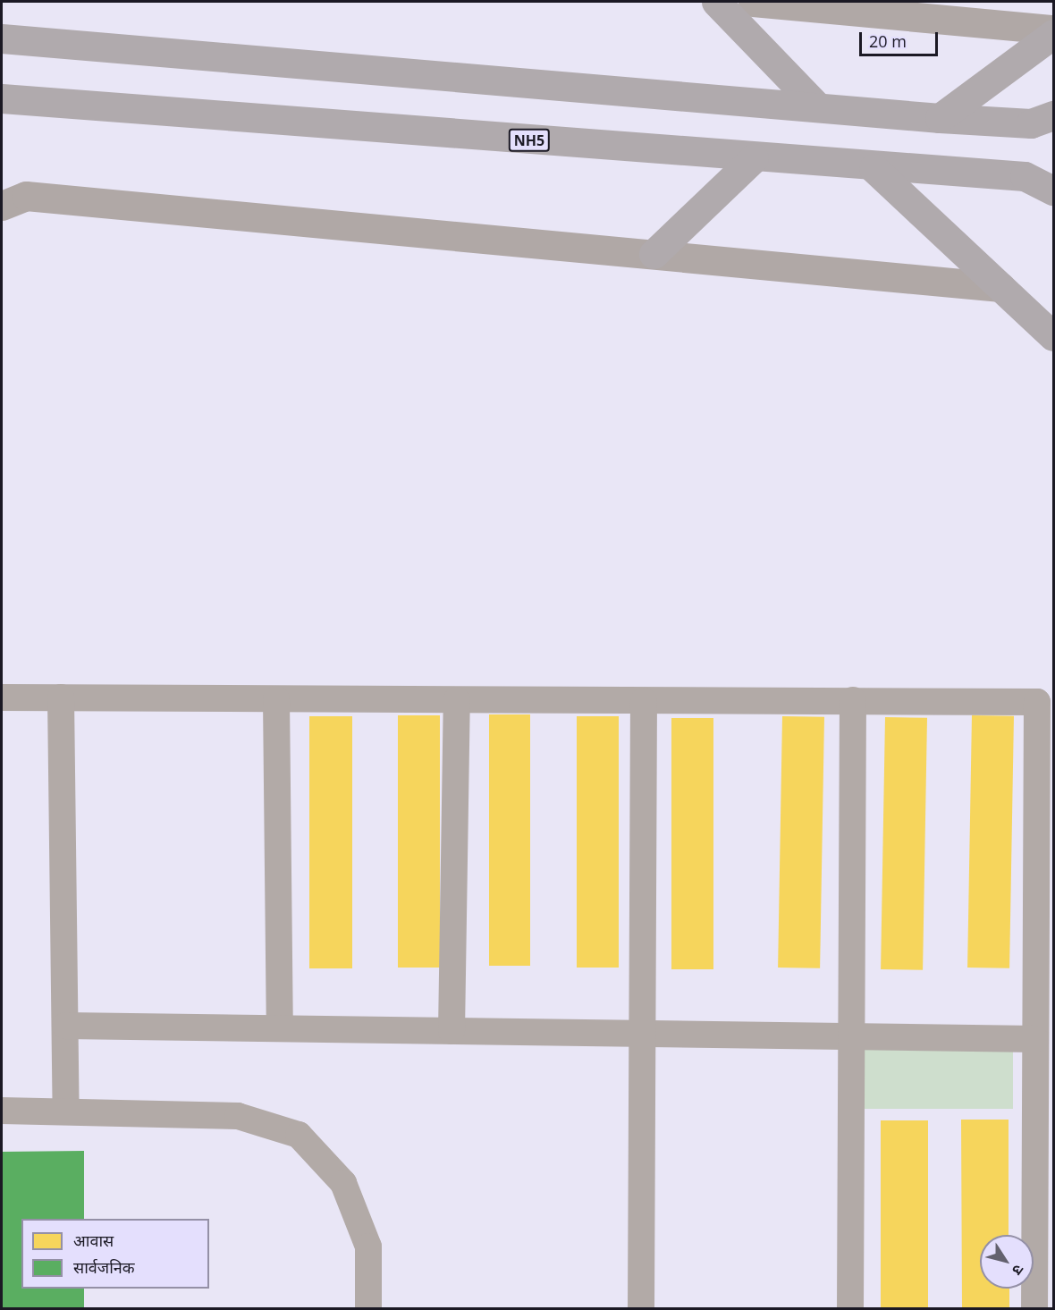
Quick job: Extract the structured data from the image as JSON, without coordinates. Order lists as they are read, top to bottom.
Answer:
{
  "streets": {
    "highway": ["NH5"]
  },
  "legend": ["आवास", "सार्वजनिक"],
  "scale_bar": "20 m",
  "north": "bottom right"
}
